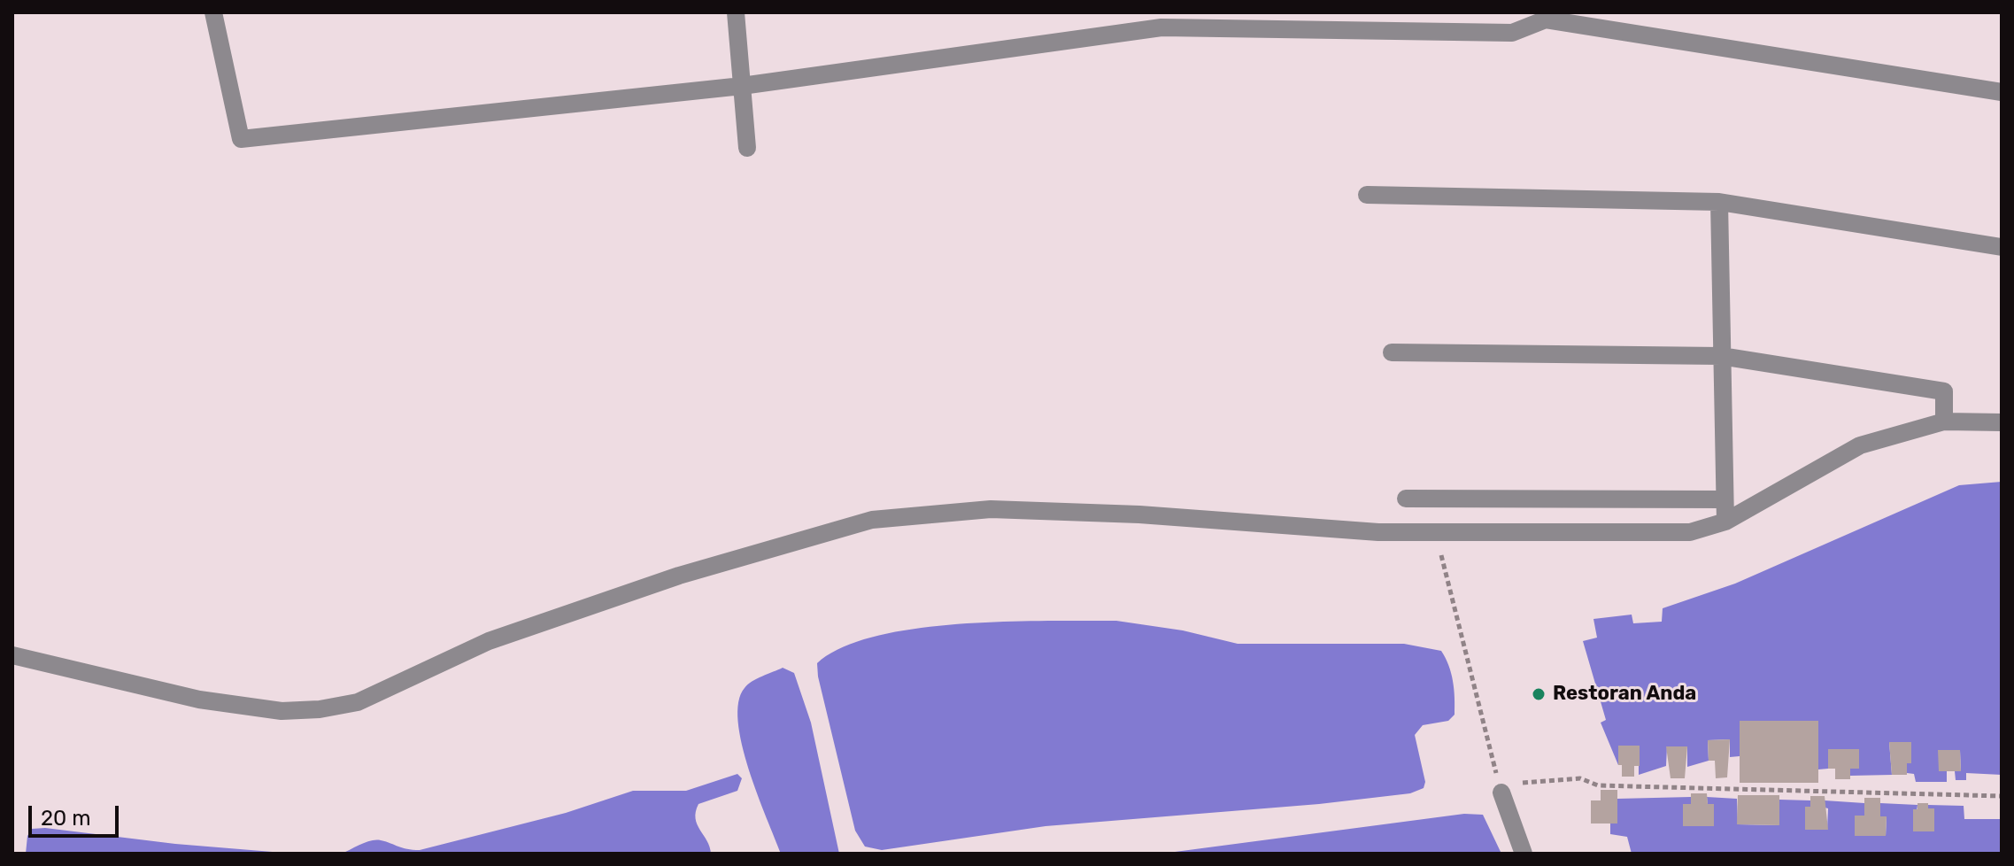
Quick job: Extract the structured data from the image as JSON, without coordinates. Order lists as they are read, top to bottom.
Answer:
{
  "places": ["Restoran Anda"],
  "scale_bar": "20 m"
}
